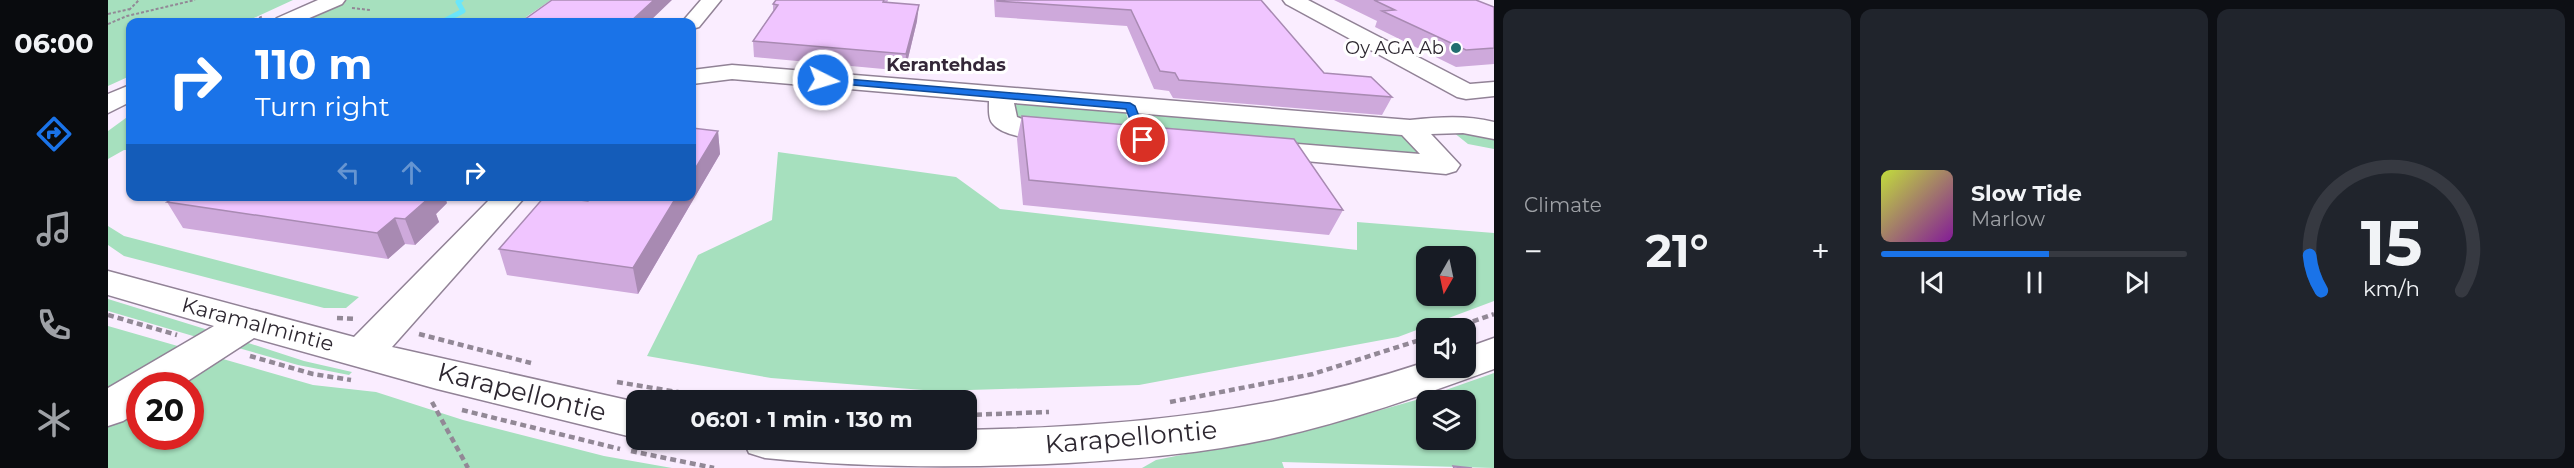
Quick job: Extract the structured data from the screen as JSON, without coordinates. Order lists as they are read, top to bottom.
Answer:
{
  "streets": {
    "street": ["Karamalmintie", "Karapellontie"]
  },
  "crossings": [
    ["Karamalmintie", "Karapellontie"]
  ],
  "districts": ["Kerantehdas"],
  "places": ["Oy AGA Ab"],
  "north": "bottom",
  "page": {
    "tabs": "06:00",
    "tile": "Climate",
    "turn": ["110 m", "Turn right"],
    "song": ["Slow Tide", "Marlow"],
    "heat": ["−", "21°", "+"],
    "limit": "20",
    "trip": "06:01 · 1 min · 130 m",
    "gauge": ["15", "km/h"]
  }
}
